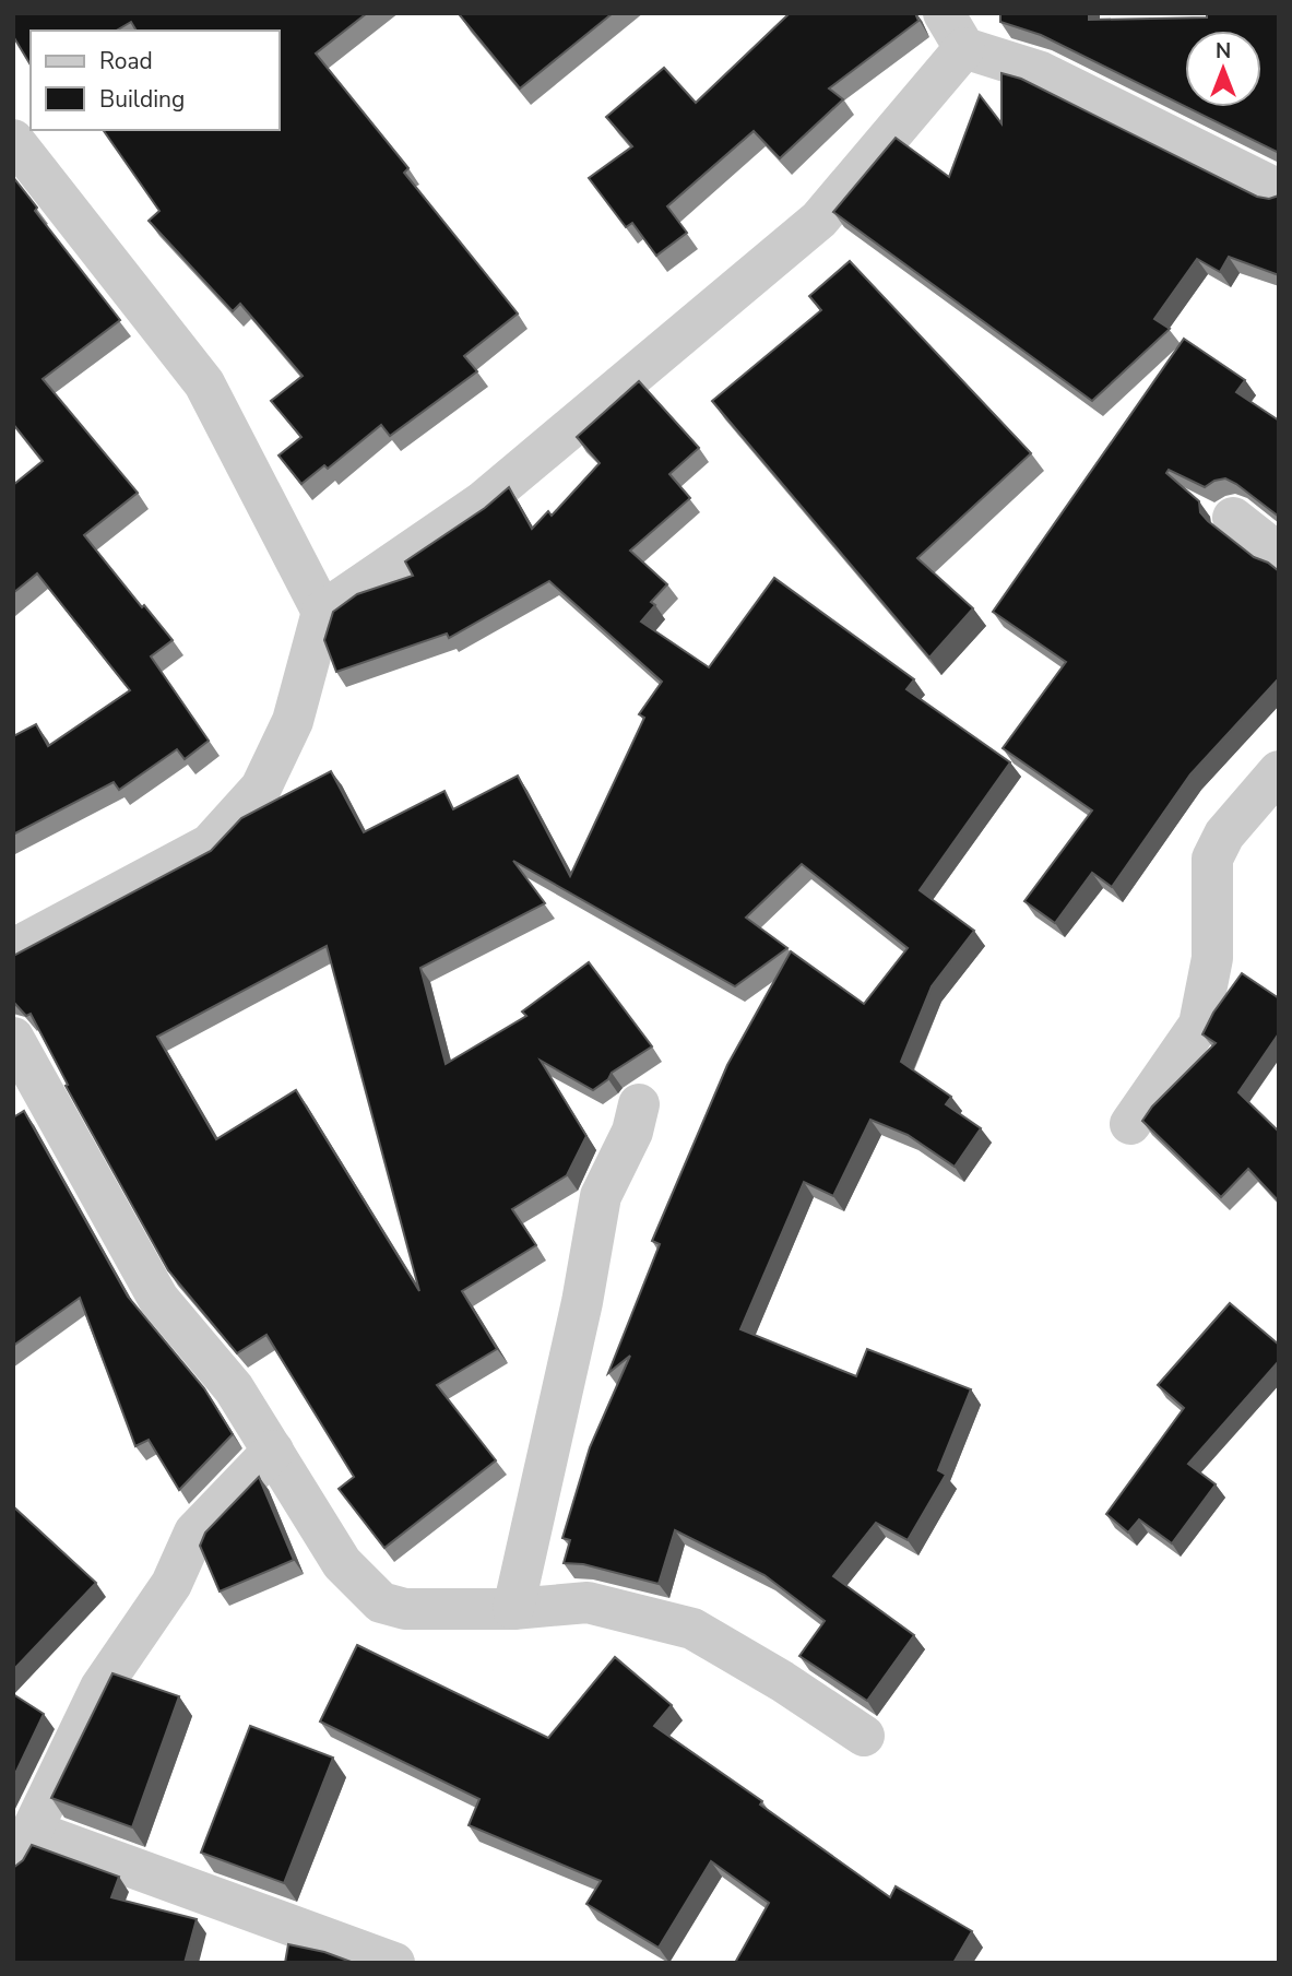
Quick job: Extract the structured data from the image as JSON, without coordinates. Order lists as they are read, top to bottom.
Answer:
{
  "legend": ["Road", "Building"],
  "north": "top"
}
